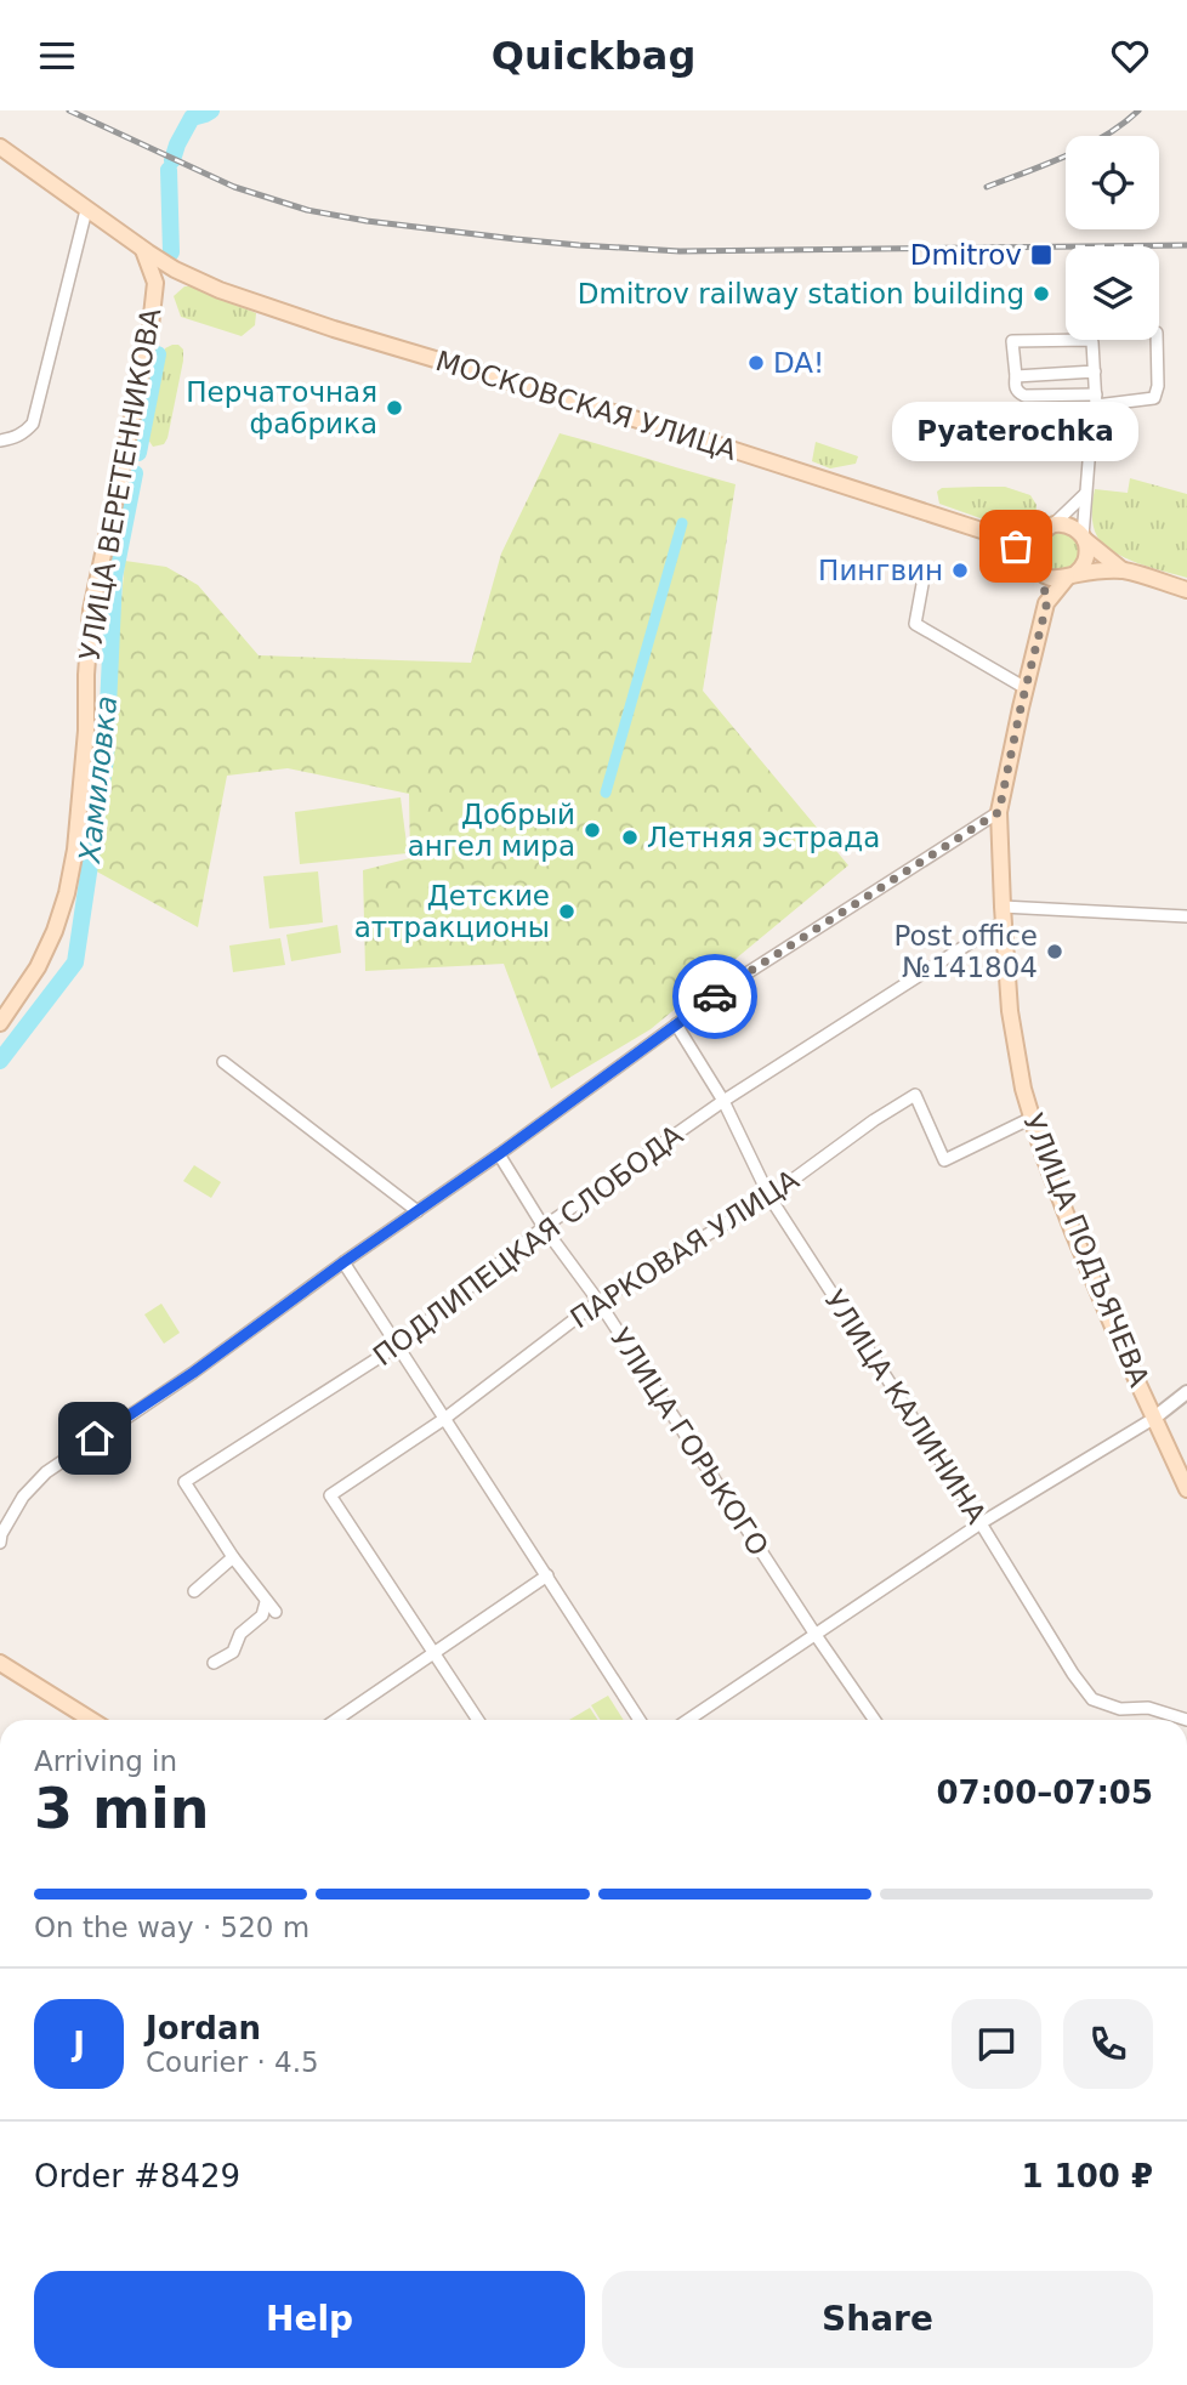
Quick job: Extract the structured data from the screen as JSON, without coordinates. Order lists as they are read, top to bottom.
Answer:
{
  "streets": {
    "main road": ["МОСКОВСКАЯ УЛИЦА", "УЛИЦА ВЕРЕТЕННИКОВА", "УЛИЦА ПОДЪЯЧЕВА"],
    "street": [
      "ПОДЛИПЕЦКАЯ СЛОБОДА",
      "ПАРКОВАЯ УЛИЦА",
      "УЛИЦА КАЛИНИНА",
      "УЛИЦА ГОРЬКОГО"
    ]
  },
  "crossings": [
    ["МОСКОВСКАЯ УЛИЦА", "УЛИЦА ВЕРЕТЕННИКОВА"],
    ["МОСКОВСКАЯ УЛИЦА", "УЛИЦА ПОДЪЯЧЕВА"],
    ["ПОДЛИПЕЦКАЯ СЛОБОДА", "УЛИЦА ПОДЪЯЧЕВА"],
    ["ПОДЛИПЕЦКАЯ СЛОБОДА", "УЛИЦА КАЛИНИНА"],
    ["ПОДЛИПЕЦКАЯ СЛОБОДА", "УЛИЦА ГОРЬКОГО"],
    ["ПАРКОВАЯ УЛИЦА", "УЛИЦА ПОДЪЯЧЕВА"],
    ["ПАРКОВАЯ УЛИЦА", "УЛИЦА КАЛИНИНА"],
    ["ПАРКОВАЯ УЛИЦА", "УЛИЦА ГОРЬКОГО"]
  ],
  "water": ["Хамиловка"],
  "places": {
    "transit": ["Dmitrov"],
    "other": [
      "Dmitrov railway station building",
      "DA!",
      "Перчаточная фабрика",
      "Pyaterochka",
      "Пингвин",
      "Добрый ангел мира",
      "Летняя эстрада",
      "Детские аттракционы",
      "Post office №141804"
    ]
  },
  "page": {
    "header": "Quickbag",
    "bubble": "Pyaterochka",
    "heading": ["3 min", "Arriving in", "07:00–07:05"],
    "panel": [
      "Jordan",
      "Courier · 4.5",
      "Order #8429",
      "1 100 ₽"
    ],
    "bar": "On the way · 520 m",
    "round": "J",
    "buttons": ["Help", "Share"]
  }
}
